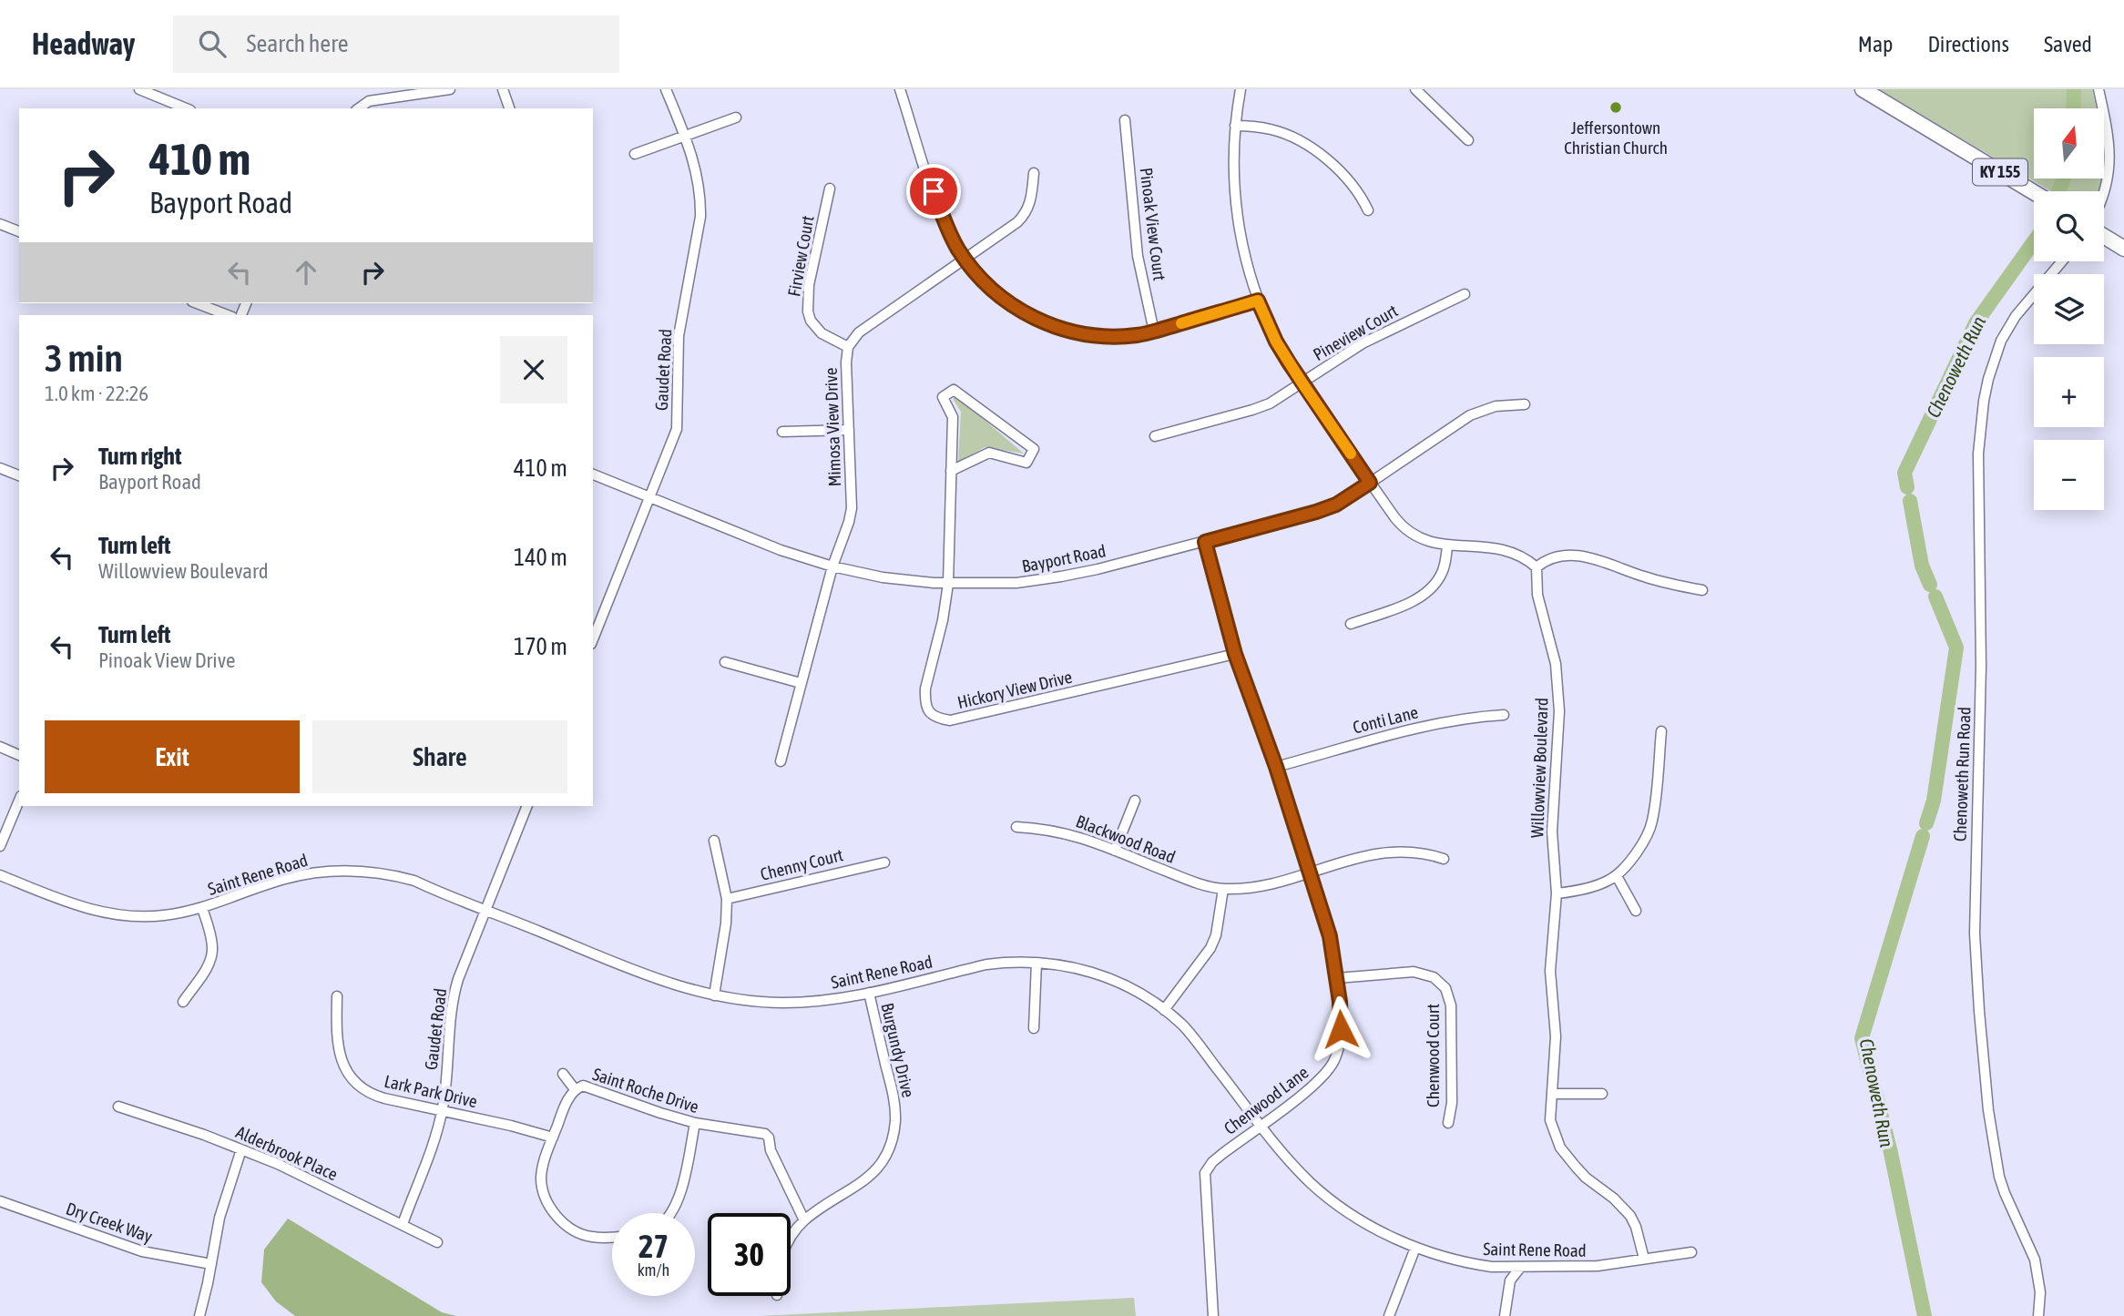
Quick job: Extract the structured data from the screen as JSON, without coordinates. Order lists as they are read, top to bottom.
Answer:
{
  "streets": {
    "main road": ["KY 155"],
    "street": [
      "Pinoak View Court",
      "Firview Court",
      "Pineview Court",
      "Gaudet Road",
      "Mimosa View Drive",
      "Bayport Road",
      "Hickory View Drive",
      "Conti Lane",
      "Willowview Boulevard",
      "Chenoweth Run Road",
      "Blackwood Road",
      "Chenny Court",
      "Saint Rene Road",
      "Burgundy Drive",
      "Chenwood Court",
      "Saint Roche Drive",
      "Lark Park Drive",
      "Chenwood Lane",
      "Alderbrook Place",
      "Dry Creek Way"
    ]
  },
  "crossings": [
    ["Firview Court", "Mimosa View Drive"],
    ["Gaudet Road", "Bayport Road"],
    ["Gaudet Road", "Saint Rene Road"],
    ["Gaudet Road", "Lark Park Drive"],
    ["Gaudet Road", "Alderbrook Place"],
    ["Mimosa View Drive", "Bayport Road"],
    ["Bayport Road", "Hickory View Drive"],
    ["Bayport Road", "Chenwood Lane"],
    ["Hickory View Drive", "Chenwood Lane"],
    ["Conti Lane", "Chenwood Lane"],
    ["Willowview Boulevard", "Saint Rene Road"],
    ["Blackwood Road", "Chenwood Lane"],
    ["Saint Rene Road", "Burgundy Drive"],
    ["Saint Rene Road", "Chenwood Lane"],
    ["Burgundy Drive", "Saint Roche Drive"],
    ["Chenwood Court", "Chenwood Lane"]
  ],
  "water": ["Chenoweth Run"],
  "places": ["Jeffersontown Christian Church"],
  "north": "top",
  "page": {
    "header": "Headway",
    "search": "Search here",
    "nav": ["Map", "Directions", "Saved"],
    "map_buttons": ["+", "−"],
    "turn": ["410 m", "Bayport Road"],
    "heading": ["3 min", "1.0 km · 22:26"],
    "list": [
      {
        "name": "Turn right",
        "note": "Bayport Road",
        "value": "410 m"
      },
      {
        "name": "Turn left",
        "note": "Willowview Boulevard",
        "value": "140 m"
      },
      {
        "name": "Turn left",
        "note": "Pinoak View Drive",
        "value": "170 m"
      }
    ],
    "buttons": ["Exit", "Share"],
    "speed": "27 km/h",
    "limit": "30"
  }
}
